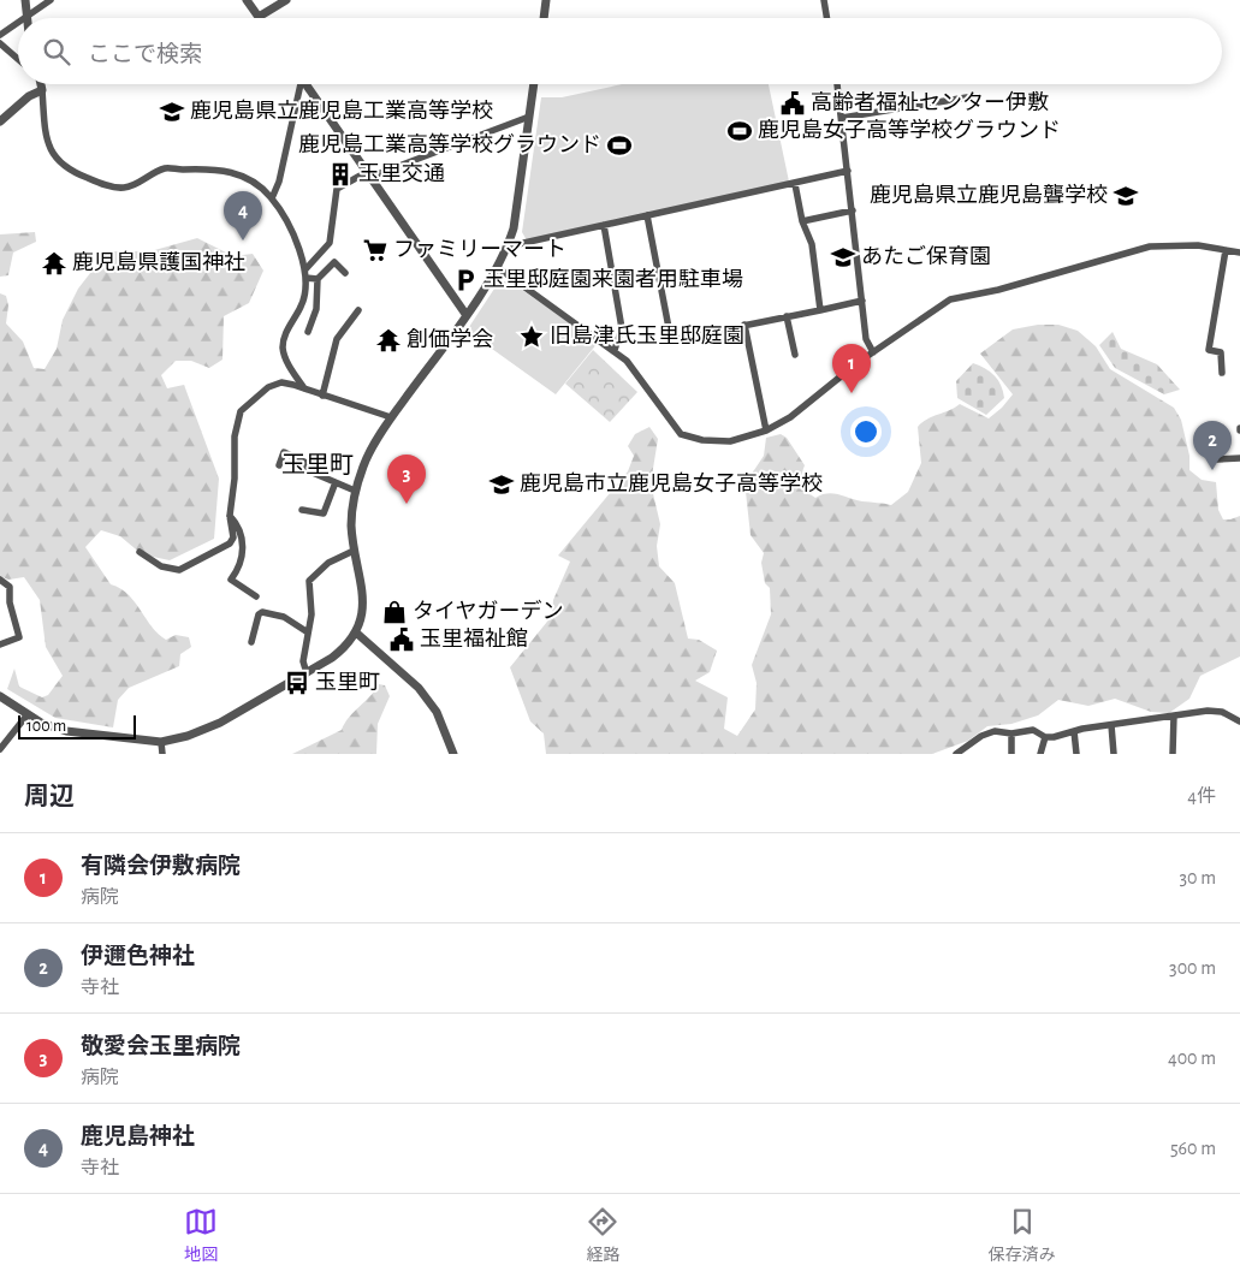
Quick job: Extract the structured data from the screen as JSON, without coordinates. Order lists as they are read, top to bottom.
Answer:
{
  "districts": ["玉里町"],
  "places": {
    "public building": ["高齢者福祉センター伊敷", "玉里福祉館"],
    "school or university": [
      "鹿児島県立鹿児島工業高等学校",
      "鹿児島県立鹿児島聾学校",
      "あたご保育園",
      "鹿児島市立鹿児島女子高等学校"
    ],
    "sports": ["鹿児島女子高等学校グラウンド", "鹿児島工業高等学校グラウンド"],
    "building": ["玉里交通"],
    "supermarket": ["ファミリーマート"],
    "temple": ["鹿児島県護国神社", "創価学会"],
    "parking": ["玉里邸庭園来園者用駐車場"],
    "place": ["旧島津氏玉里邸庭園"],
    "shop": ["タイヤガーデン"],
    "bus stop": ["玉里町"]
  },
  "scale_bar": "100 m",
  "page": {
    "search": "ここで検索",
    "pins": [
      "4",
      "1",
      "2",
      "3"
    ],
    "scale": "100 m",
    "heading": ["周辺", "4件"],
    "list": [
      {
        "mark": "1",
        "name": "有隣会伊敷病院",
        "note": "病院",
        "value": "30 m"
      },
      {
        "mark": "2",
        "name": "伊邇色神社",
        "note": "寺社",
        "value": "300 m"
      },
      {
        "mark": "3",
        "name": "敬愛会玉里病院",
        "note": "病院",
        "value": "400 m"
      },
      {
        "mark": "4",
        "name": "鹿児島神社",
        "note": "寺社",
        "value": "560 m"
      }
    ],
    "nav": ["地図", "経路", "保存済み"]
  }
}
